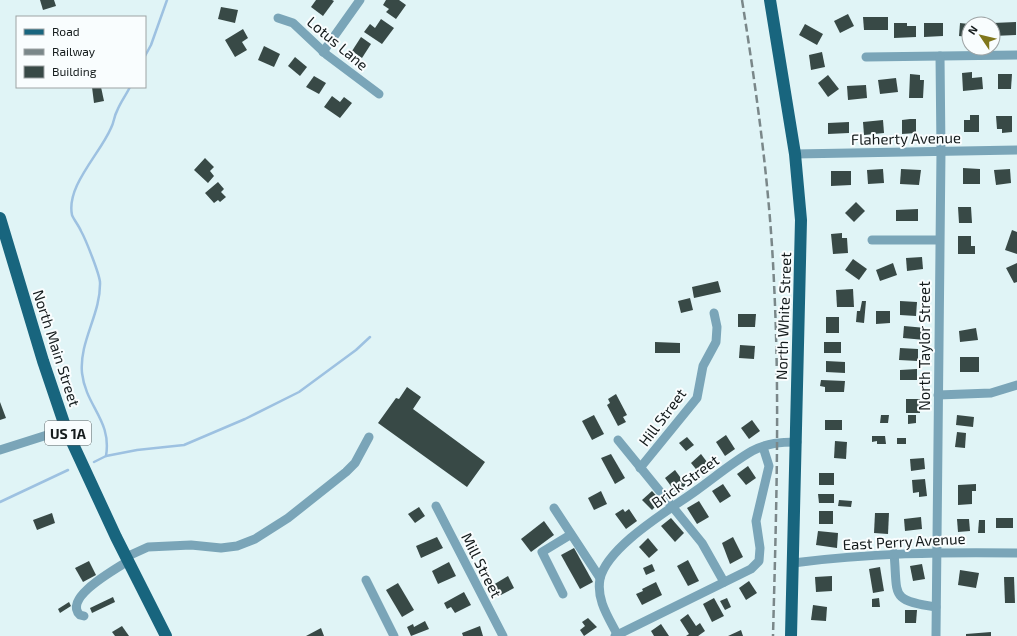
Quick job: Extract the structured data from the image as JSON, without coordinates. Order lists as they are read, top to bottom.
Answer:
{
  "streets": {
    "main road": ["North White Street", "North Main Street", "US 1A"],
    "street": [
      "Lotus Lane",
      "Flaherty Avenue",
      "North Taylor Street",
      "Hill Street",
      "Brick Street",
      "East Perry Avenue",
      "Mill Street"
    ]
  },
  "crossings": [
    ["Flaherty Avenue", "North White Street"],
    ["Flaherty Avenue", "North Taylor Street"],
    ["North White Street", "Brick Street"],
    ["North White Street", "East Perry Avenue"],
    ["North Taylor Street", "East Perry Avenue"]
  ],
  "legend": ["Road", "Railway", "Building"],
  "north": "top left"
}
